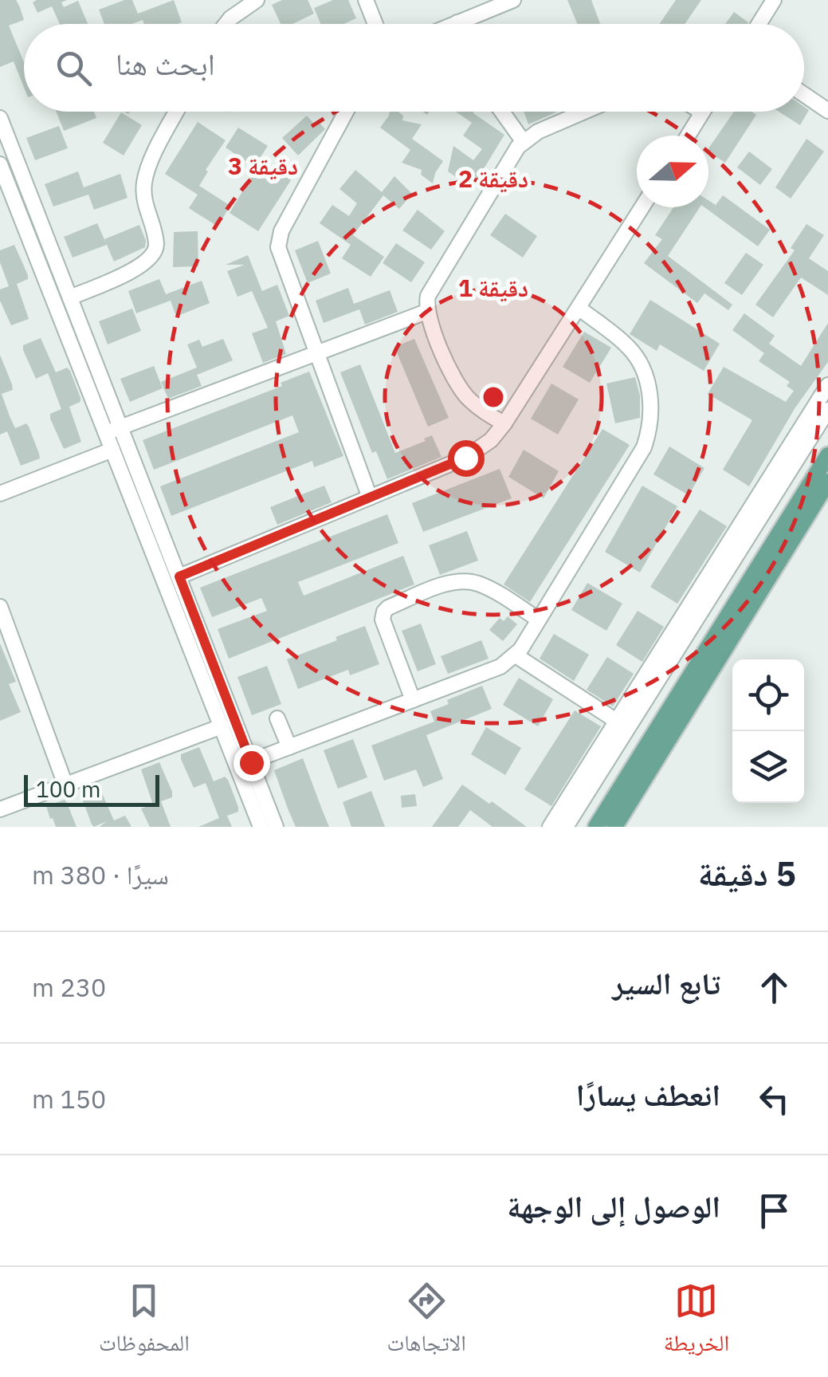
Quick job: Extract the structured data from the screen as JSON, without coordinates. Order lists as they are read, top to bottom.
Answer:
{
  "scale_bar": "100 m",
  "north": "right",
  "page": {
    "search": "ابحث هنا",
    "scale": "100 m",
    "heading": ["5 دقيقة", "سيرًا · 380 m"],
    "list": [
      ["تابع السير", "230 m"],
      ["انعطف يسارًا", "150 m"],
      "الوصول إلى الوجهة"
    ],
    "nav": ["الخريطة", "الاتجاهات", "المحفوظات"]
  },
  "rings": ["3 دقيقة", "2 دقيقة", "1 دقيقة"]
}
